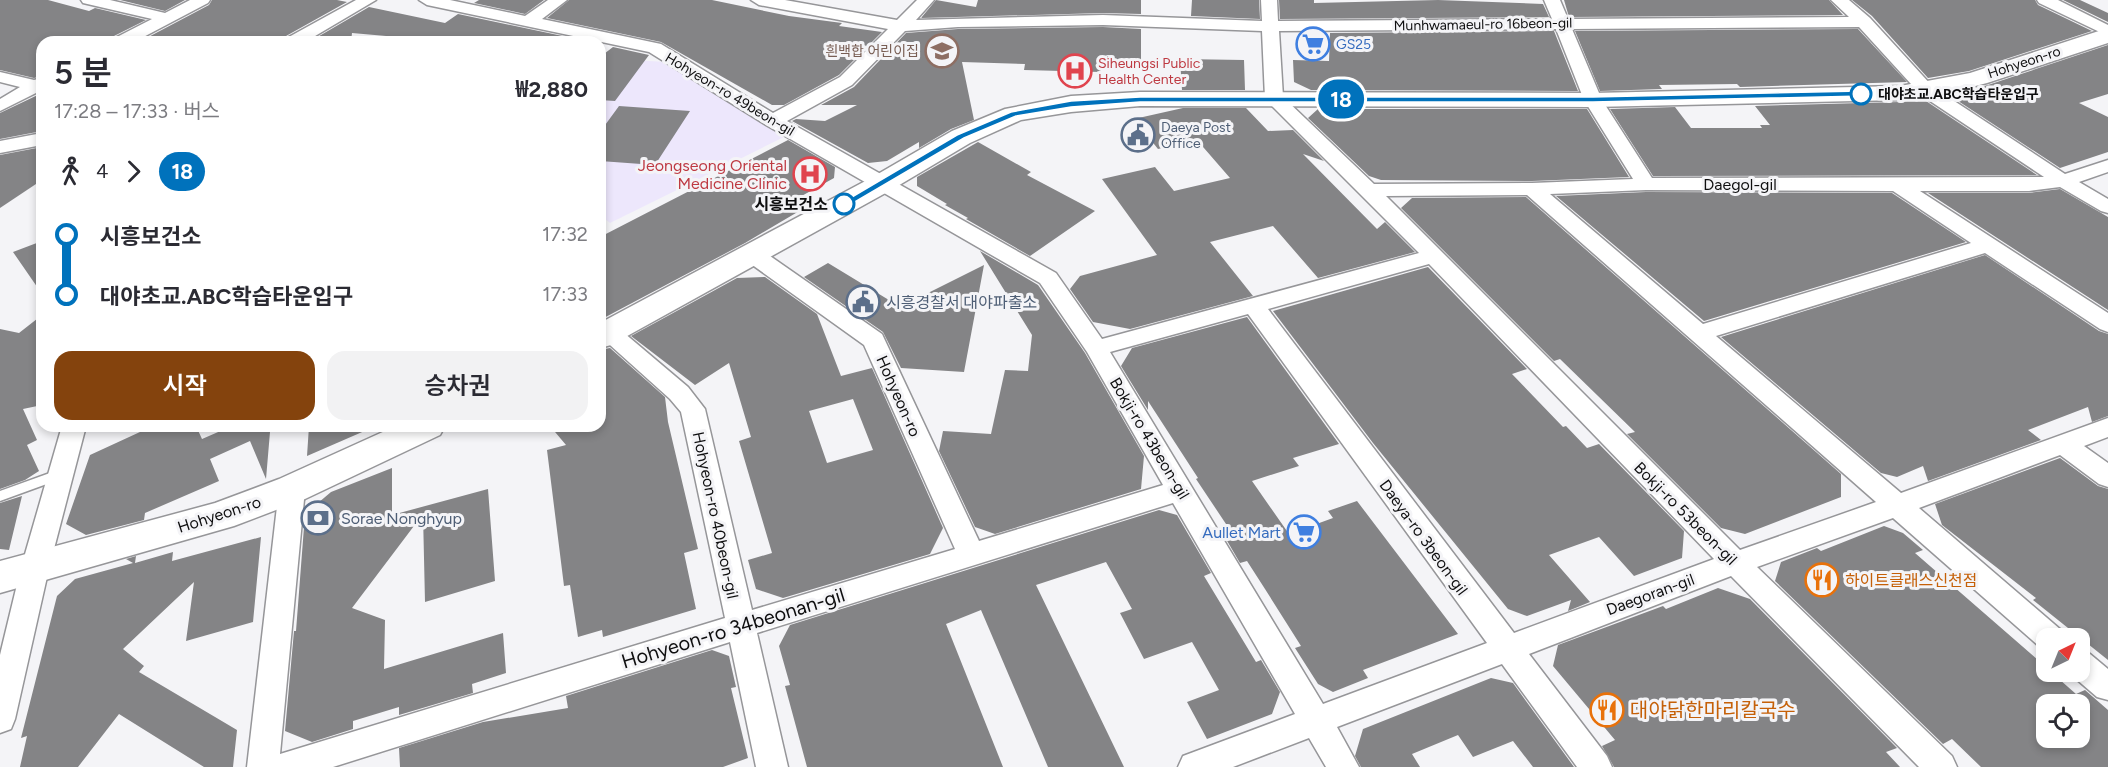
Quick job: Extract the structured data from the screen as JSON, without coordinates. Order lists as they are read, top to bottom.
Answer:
{
  "streets": {
    "main road": ["Hohyeon-ro"],
    "street": [
      "Munhwamaeul-ro 16beon-gil",
      "Hohyeon-ro 49beon-gil",
      "Daegol-gil",
      "Bokji-ro 43beon-gil",
      "Bokji-ro 53beon-gil",
      "Hohyeon-ro 40beon-gil",
      "Daeya-ro 3beon-gil",
      "Daegoran-gil",
      "Hohyeon-ro 34beonan-gil"
    ]
  },
  "crossings": [
    ["Hohyeon-ro", "Hohyeon-ro 49beon-gil"],
    ["Hohyeon-ro", "Bokji-ro 43beon-gil"],
    ["Hohyeon-ro", "Bokji-ro 53beon-gil"],
    ["Hohyeon-ro", "Hohyeon-ro 34beonan-gil"],
    ["Hohyeon-ro 49beon-gil", "Bokji-ro 43beon-gil"],
    ["Daegol-gil", "Bokji-ro 53beon-gil"],
    ["Bokji-ro 43beon-gil", "Daegoran-gil"],
    ["Bokji-ro 43beon-gil", "Hohyeon-ro 34beonan-gil"],
    ["Bokji-ro 53beon-gil", "Daegoran-gil"],
    ["Hohyeon-ro 40beon-gil", "Hohyeon-ro 34beonan-gil"],
    ["Daeya-ro 3beon-gil", "Daegoran-gil"]
  ],
  "places": {
    "supermarket": ["GS25", "Aullet Mart"],
    "school or university": ["흰백합 어린이집"],
    "hospital": ["Siheungsi Public Health Center", "Jeongseong Oriental Medicine Clinic"],
    "other": ["대야초교.ABC학습타운입구", "시흥보건소"],
    "public building": ["Daeya Post Office", "시흥경찰서 대야파출소"],
    "bank": ["Sorae Nonghyup"],
    "restaurant": ["하이트클래스신천점", "대야닭한마리칼국수"]
  },
  "lines": ["bus line 18"],
  "north": "top right",
  "page": {
    "on_map": "18",
    "heading": ["5 분", "17:28 – 17:33 · 버스", "₩2,880"],
    "legs": ["4", "18"],
    "list": [
      {
        "name": "시흥보건소",
        "value": "17:32"
      },
      {
        "name": "대야초교.ABC학습타운입구",
        "value": "17:33"
      }
    ],
    "buttons": ["시작", "승차권"]
  }
}
